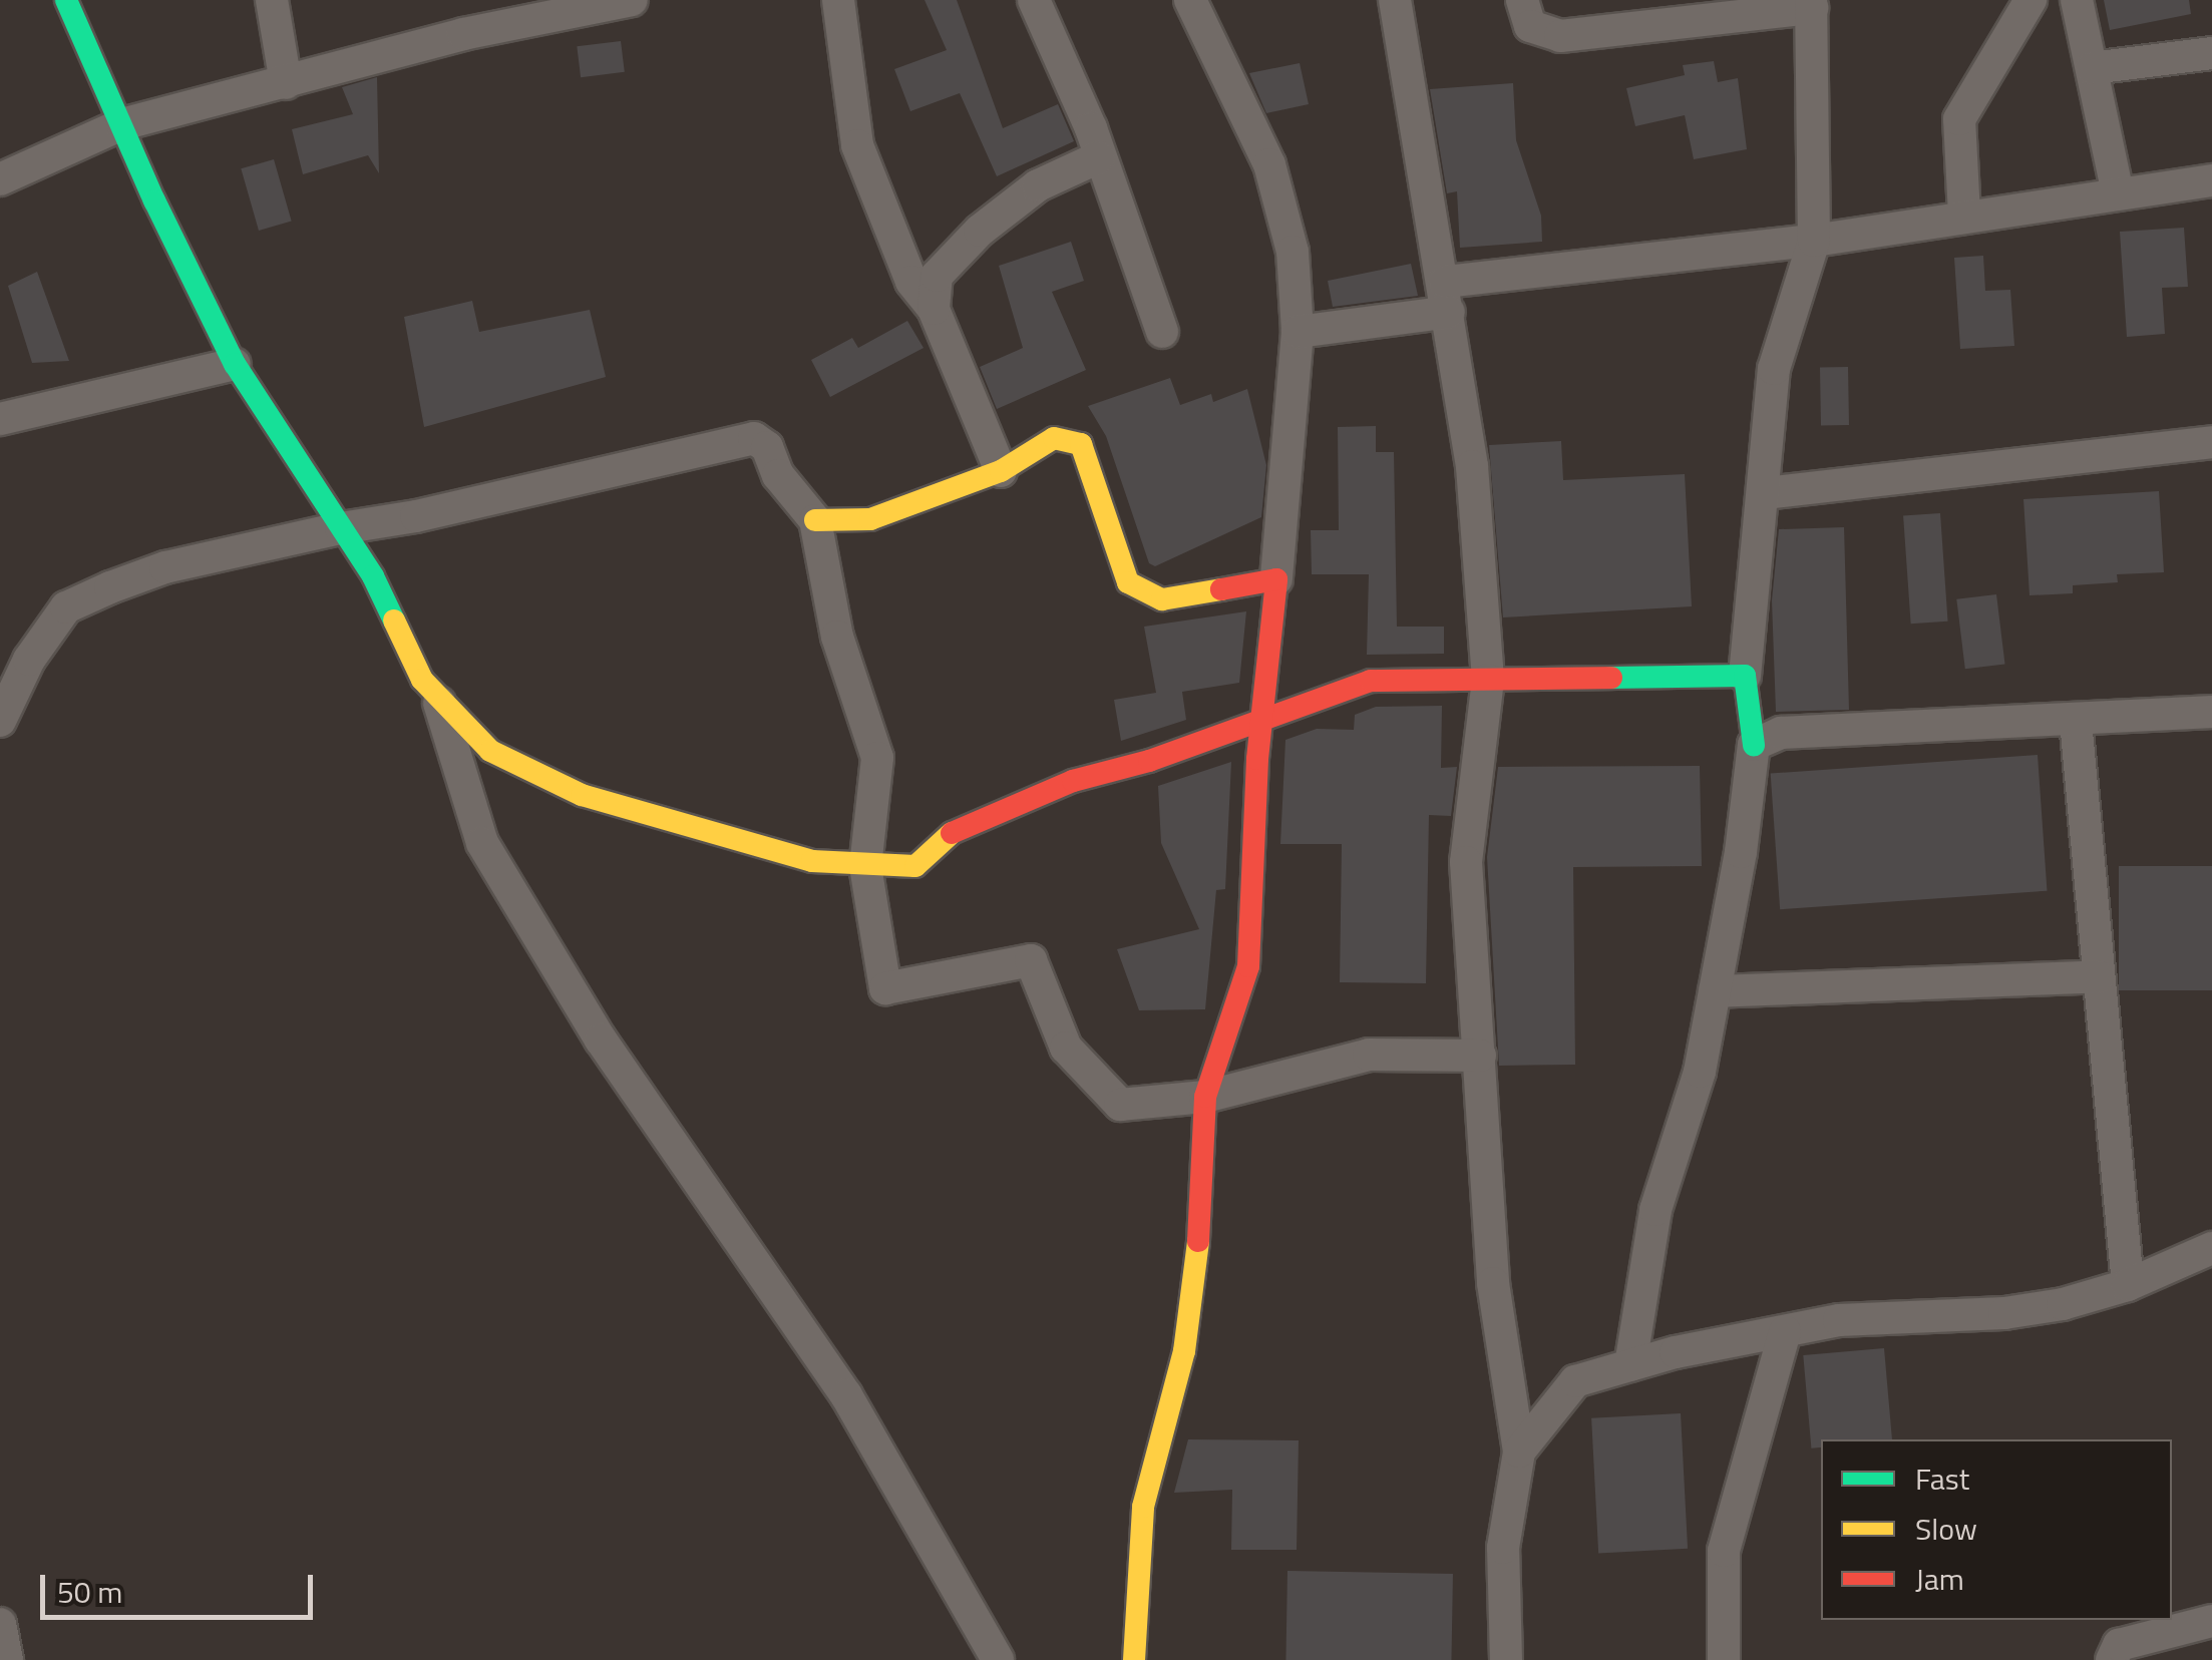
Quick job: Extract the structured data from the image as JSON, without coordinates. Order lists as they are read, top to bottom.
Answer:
{
  "legend": ["Fast", "Slow", "Jam"],
  "scale_bar": "50 m"
}
